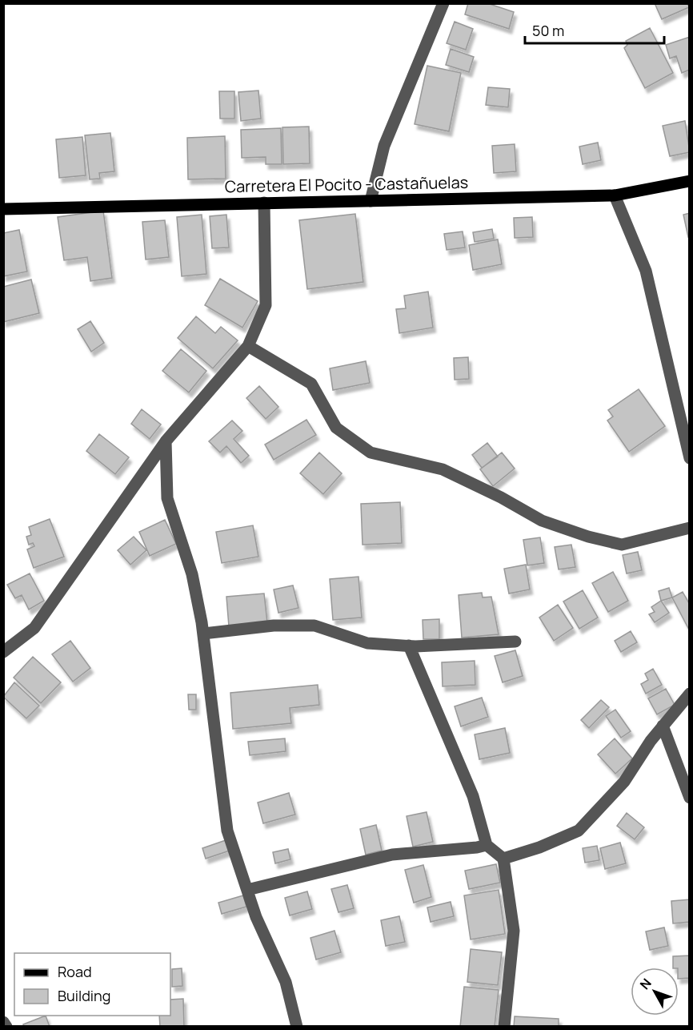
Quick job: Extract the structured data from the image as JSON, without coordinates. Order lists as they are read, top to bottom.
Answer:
{
  "streets": {
    "main road": ["Carretera El Pocito - Castañuelas"]
  },
  "legend": ["Road", "Building"],
  "scale_bar": "50 m",
  "north": "top left"
}
